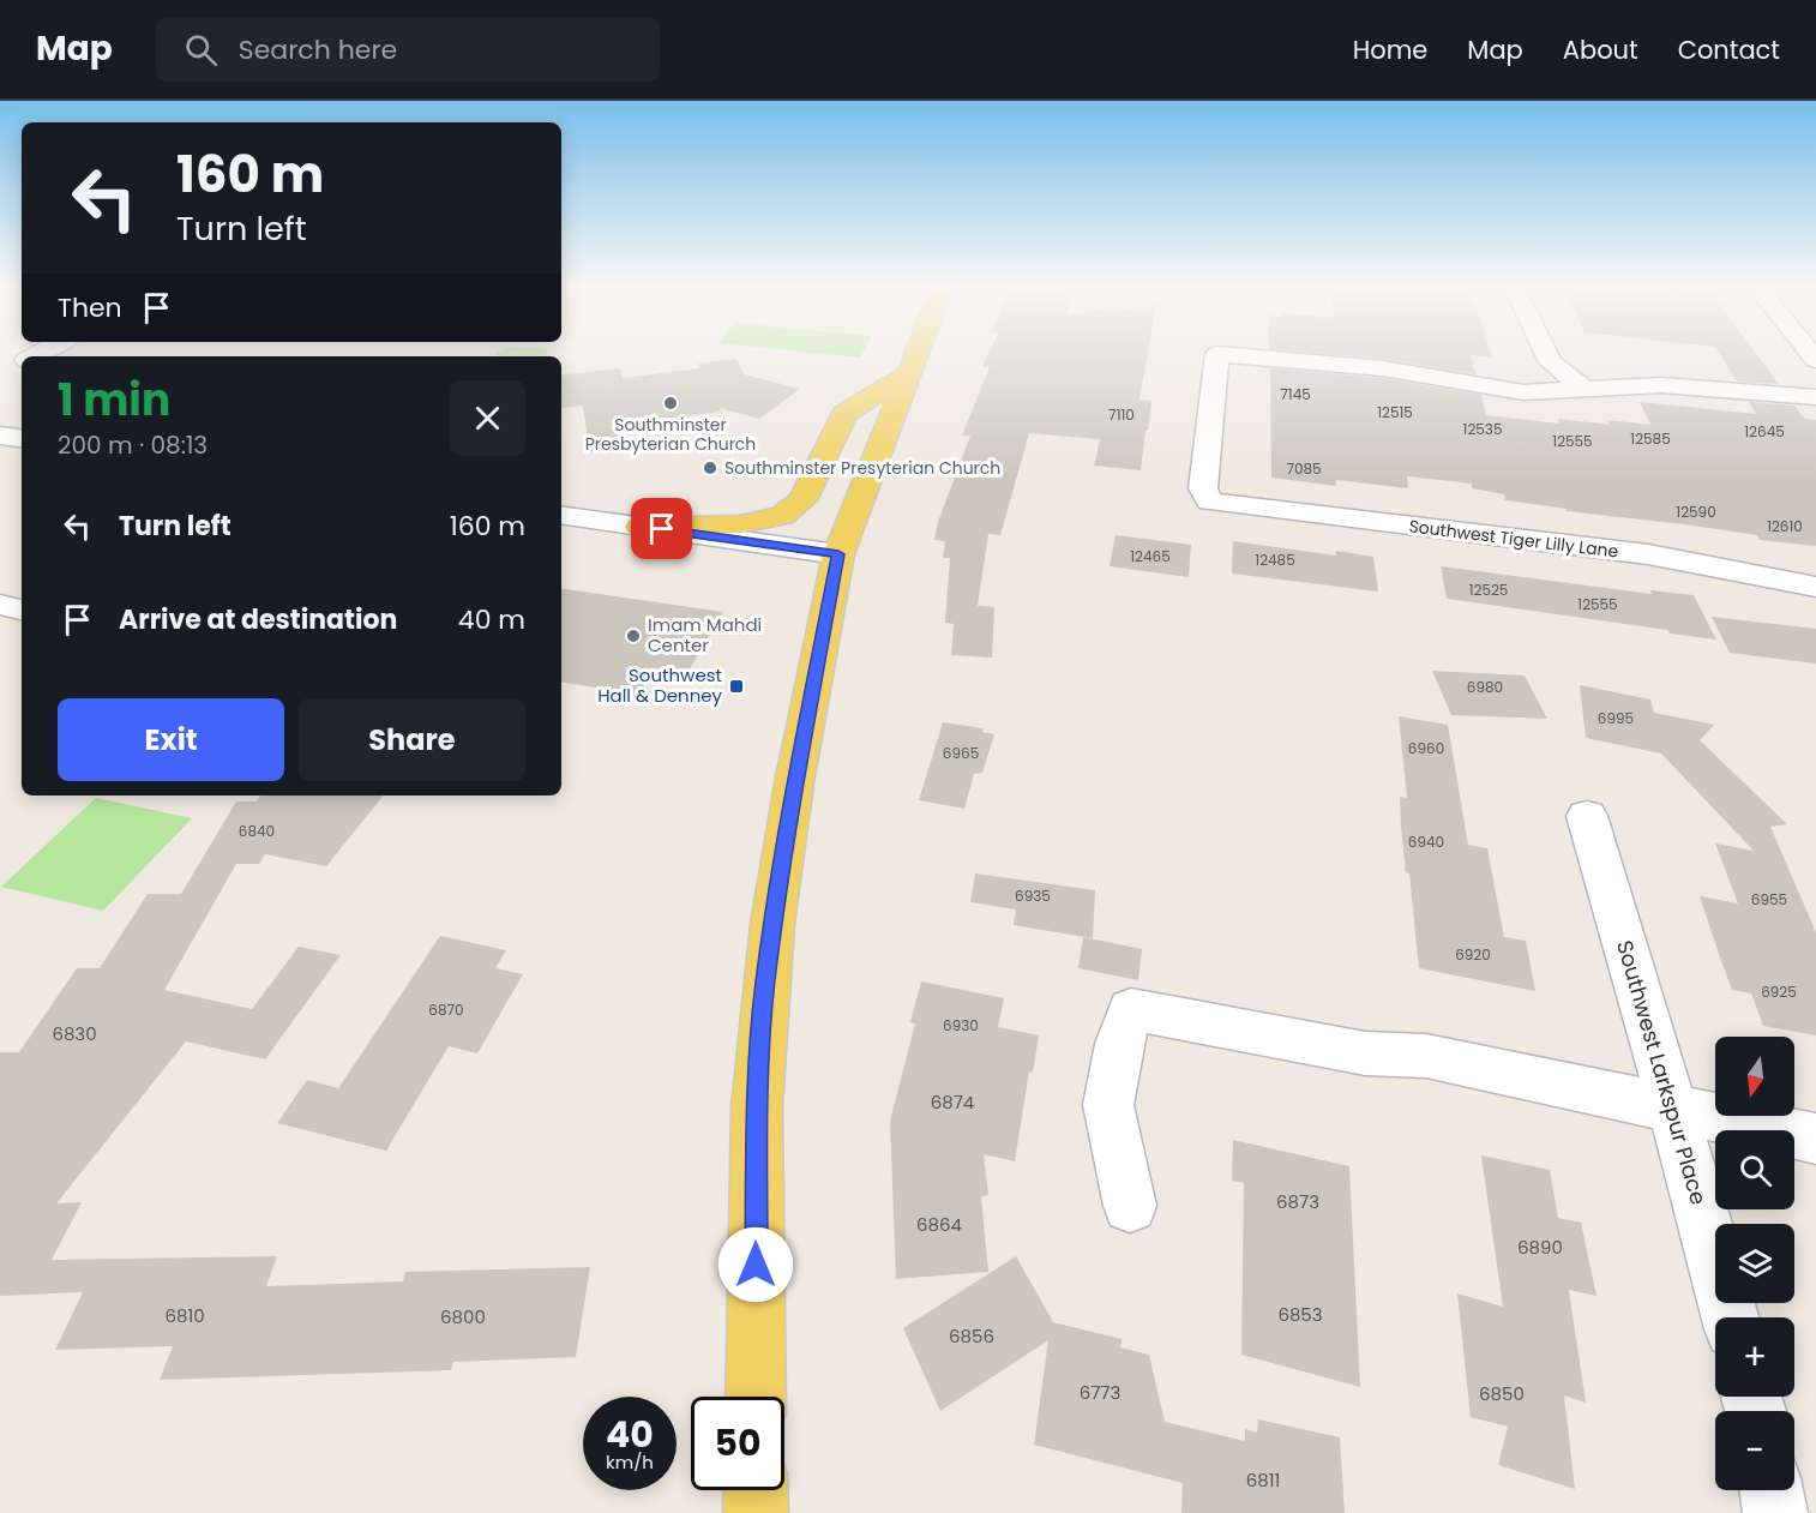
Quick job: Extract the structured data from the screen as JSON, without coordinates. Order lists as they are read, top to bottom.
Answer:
{
  "streets": {
    "street": ["Southwest Tiger Lilly Lane", "Southwest Larkspur Place"]
  },
  "places": {
    "other": ["Southminster Presbyterian Church", "Southminster Presyterian Church", "Imam Mahdi Center"],
    "transit": ["Southwest Hall & Denney"]
  },
  "house_numbers": [
    "7145",
    "12515",
    "7110",
    "12535",
    "12645",
    "12585",
    "12555",
    "7085",
    "12590",
    "12610",
    "12465",
    "12485",
    "12525",
    "12555",
    "6980",
    "6995",
    "6960",
    "6965",
    "6840",
    "6940",
    "6935",
    "6955",
    "6920",
    "6925",
    "6870",
    "6930",
    "6830",
    "6874",
    "6873",
    "6864",
    "6890",
    "6853",
    "6810",
    "6800",
    "6856",
    "6773",
    "6850",
    "6811"
  ],
  "north": "bottom",
  "page": {
    "header": "Map",
    "search": "Search here",
    "nav": [
      "Home",
      "Map",
      "About",
      "Contact"
    ],
    "turn": ["160 m", "Turn left"],
    "then": "Then",
    "heading": ["1 min", "200 m · 08:13"],
    "list": [
      {
        "name": "Turn left",
        "value": "160 m"
      },
      {
        "name": "Arrive at destination",
        "value": "40 m"
      }
    ],
    "buttons": ["Exit", "Share"],
    "map_buttons": ["+", "−"],
    "speed": "40 km/h",
    "limit": "50"
  }
}
